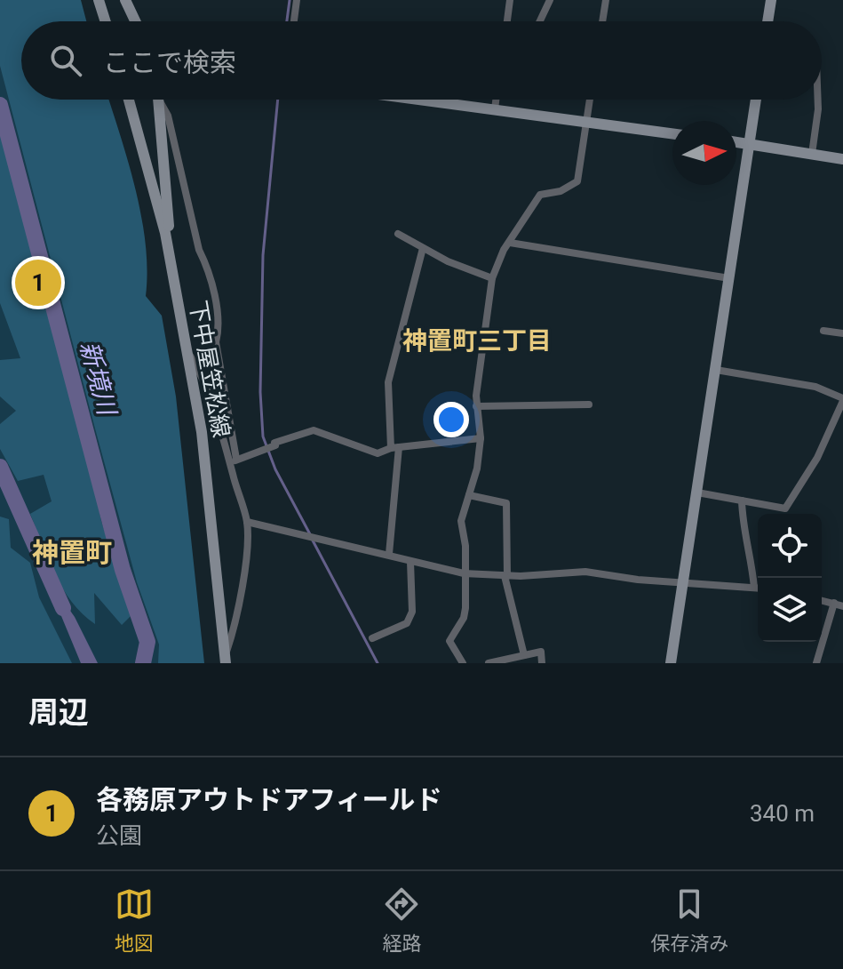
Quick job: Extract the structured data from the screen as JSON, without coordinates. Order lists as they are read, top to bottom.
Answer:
{
  "streets": {
    "street": ["下中屋笠松線"]
  },
  "districts": ["神置町三丁目", "神置町"],
  "water": ["新境川"],
  "north": "right",
  "page": {
    "search": "ここで検索",
    "pins": "1",
    "heading": "周辺",
    "list": [
      {
        "mark": "1",
        "name": "各務原アウトドアフィールド",
        "note": "公園",
        "value": "340 m"
      }
    ],
    "nav": ["地図", "経路", "保存済み"]
  }
}
